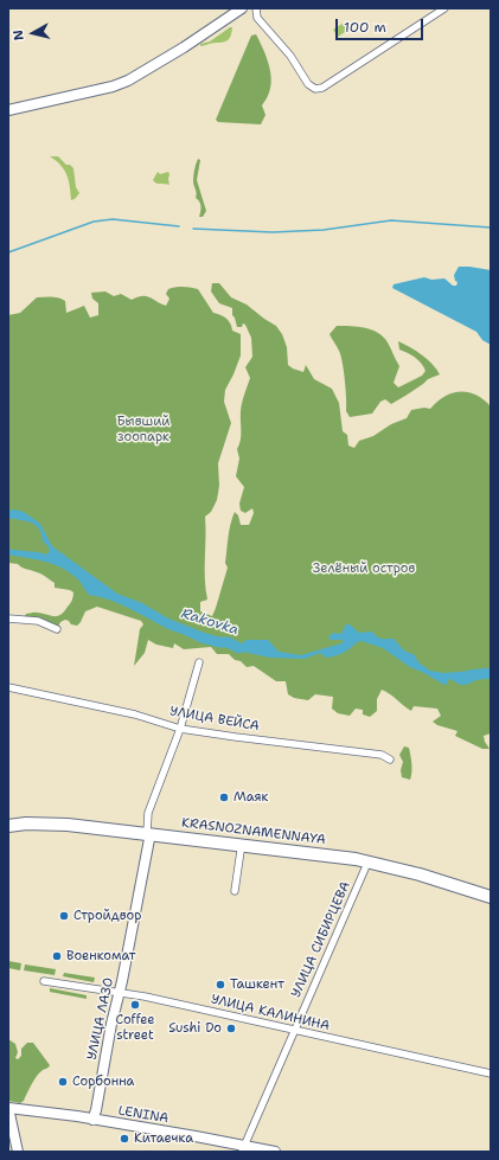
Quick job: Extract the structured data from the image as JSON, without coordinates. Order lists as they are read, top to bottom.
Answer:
{
  "streets": {
    "highway": ["KRASNOZNAMENNAYA"],
    "street": [
      "УЛИЦА ВЕЙСА",
      "УЛИЦА СИБИРЦЕВА",
      "УЛИЦА КАЛИНИНА",
      "УЛИЦА ЛАЗО",
      "LENINA"
    ]
  },
  "crossings": [
    ["УЛИЦА ВЕЙСА", "УЛИЦА ЛАЗО"],
    ["KRASNOZNAMENNAYA", "УЛИЦА СИБИРЦЕВА"],
    ["KRASNOZNAMENNAYA", "УЛИЦА ЛАЗО"],
    ["УЛИЦА СИБИРЦЕВА", "УЛИЦА КАЛИНИНА"],
    ["УЛИЦА СИБИРЦЕВА", "LENINA"],
    ["УЛИЦА КАЛИНИНА", "УЛИЦА ЛАЗО"],
    ["УЛИЦА ЛАЗО", "LENINA"]
  ],
  "water": ["Rakovka"],
  "parks": ["Бывший зоопарк", "Зелёный остров"],
  "places": [
    "Маяк",
    "Стройдвор",
    "Военкомат",
    "Ташкент",
    "Coffee street",
    "Sushi Do",
    "Сорбонна",
    "Китаечка"
  ],
  "scale_bar": "100 m",
  "north": "left"
}
